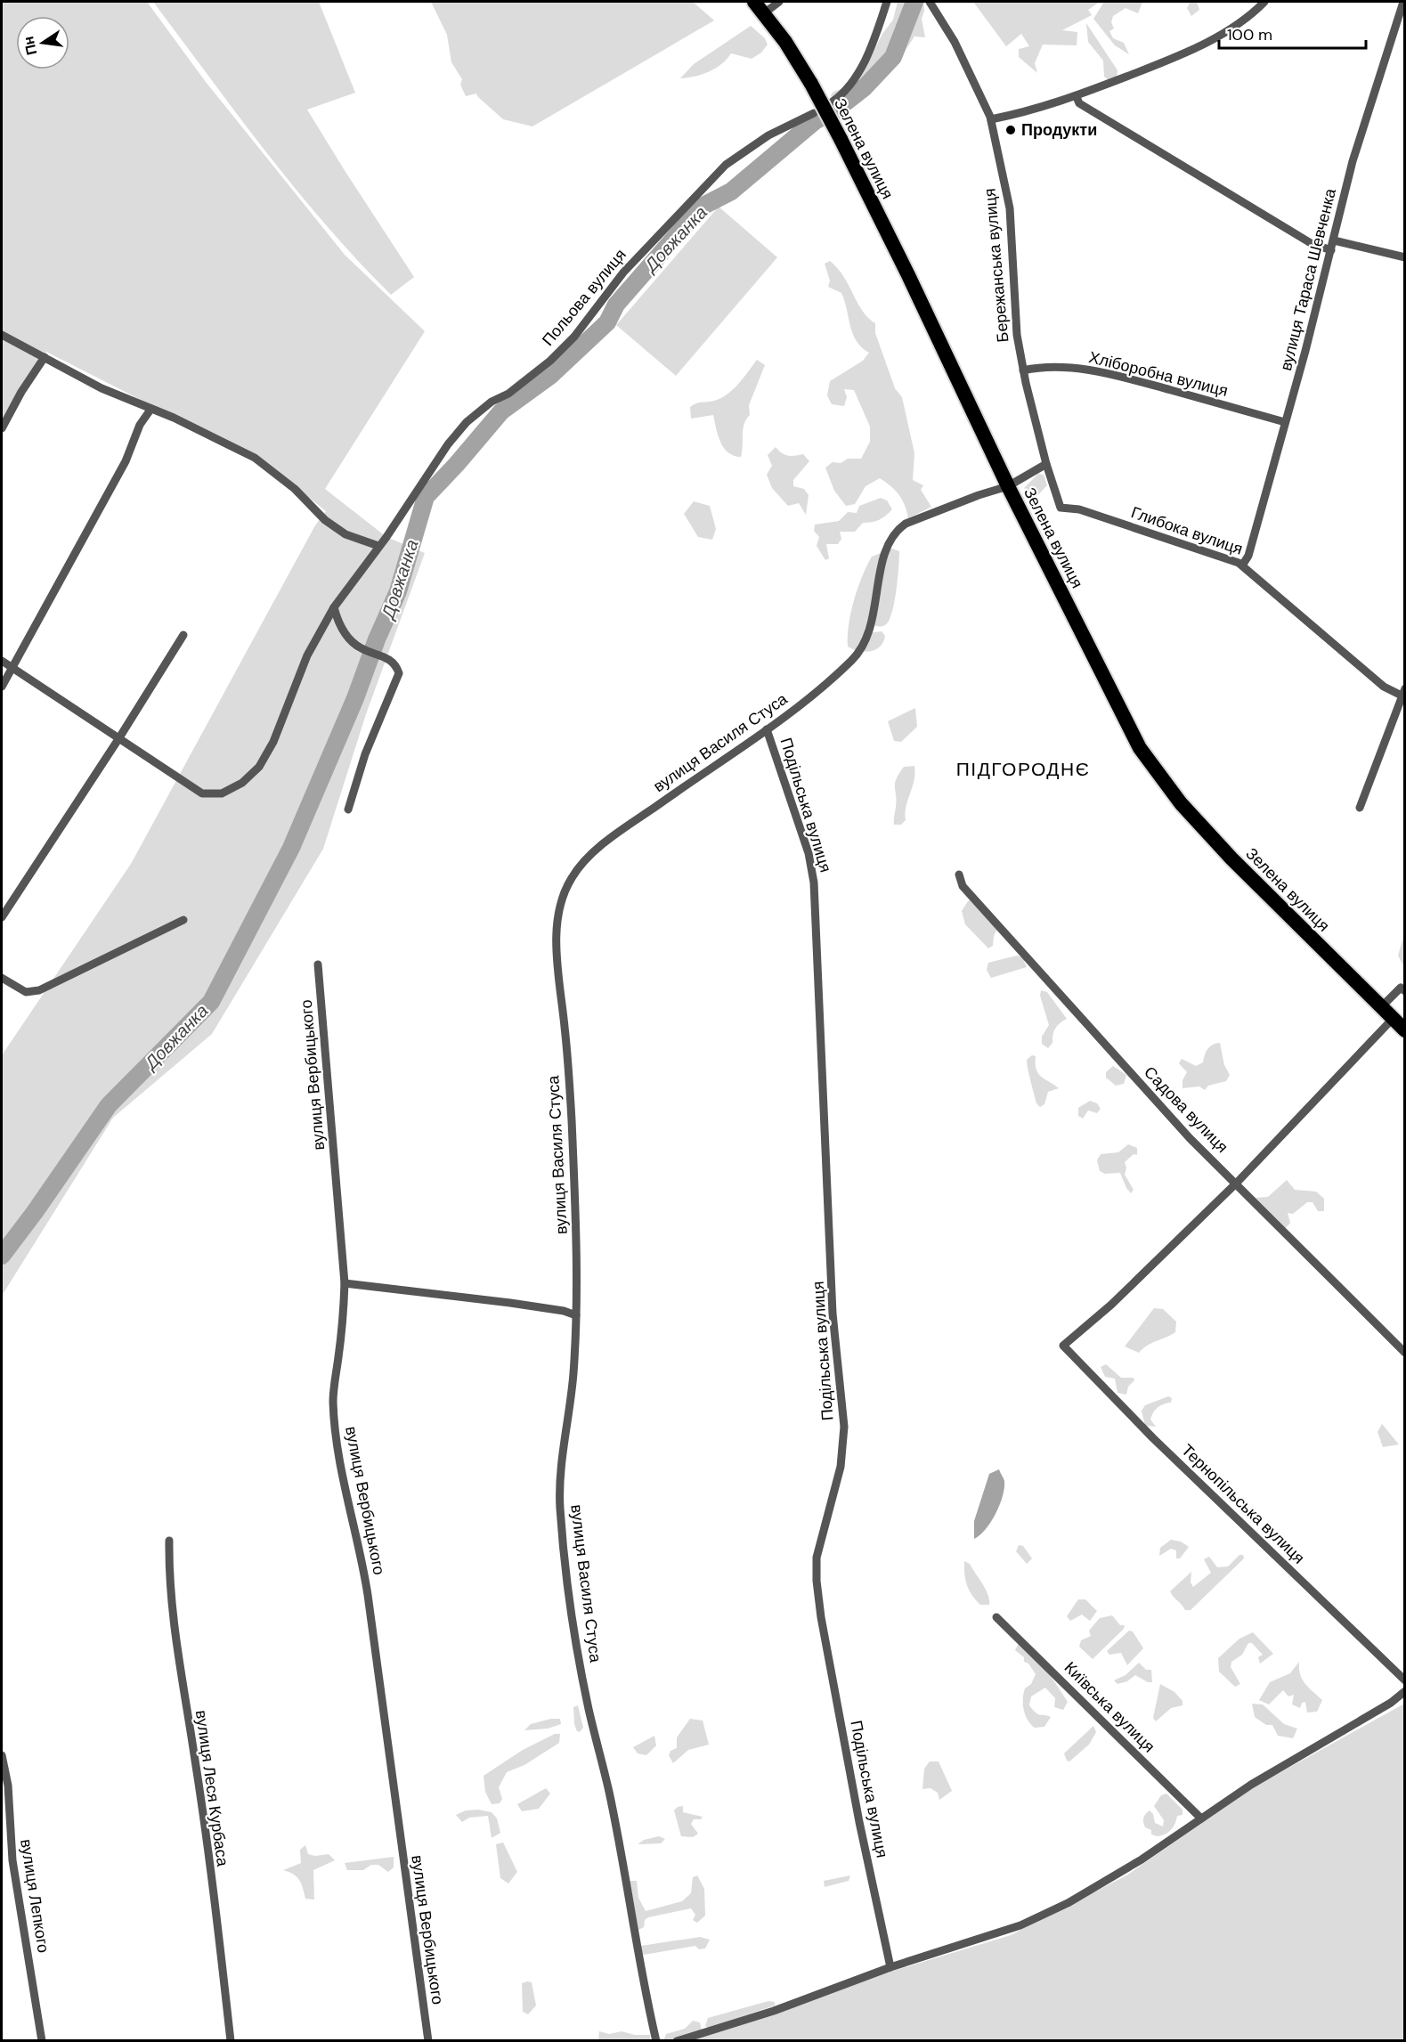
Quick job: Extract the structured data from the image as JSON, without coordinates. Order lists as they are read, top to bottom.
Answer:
{
  "streets": {
    "highway": ["Зелена вулиця"],
    "street": [
      "Бережанська вулиця",
      "вулиця Тараса Шевченка",
      "Польова вулиця",
      "Хліборобна вулиця",
      "Глибока вулиця",
      "вулиця Василя Стуса",
      "Подільська вулиця",
      "вулиця Вербицького",
      "Садова вулиця",
      "Тернопільська вулиця",
      "Київська вулиця",
      "вулиця Леся Курбаса",
      "вулиця Лепкого"
    ]
  },
  "crossings": [
    ["Зелена вулиця", "вулиця Василя Стуса"],
    ["Бережанська вулиця", "Хліборобна вулиця"],
    ["Бережанська вулиця", "Глибока вулиця"],
    ["вулиця Тараса Шевченка", "Хліборобна вулиця"],
    ["вулиця Тараса Шевченка", "Глибока вулиця"],
    ["вулиця Василя Стуса", "Подільська вулиця"],
    ["Садова вулиця", "Тернопільська вулиця"]
  ],
  "districts": ["ПІДГОРОДНЄ"],
  "water": ["Довжанка"],
  "places": ["Продукти"],
  "scale_bar": "100 m",
  "north": "left"
}
